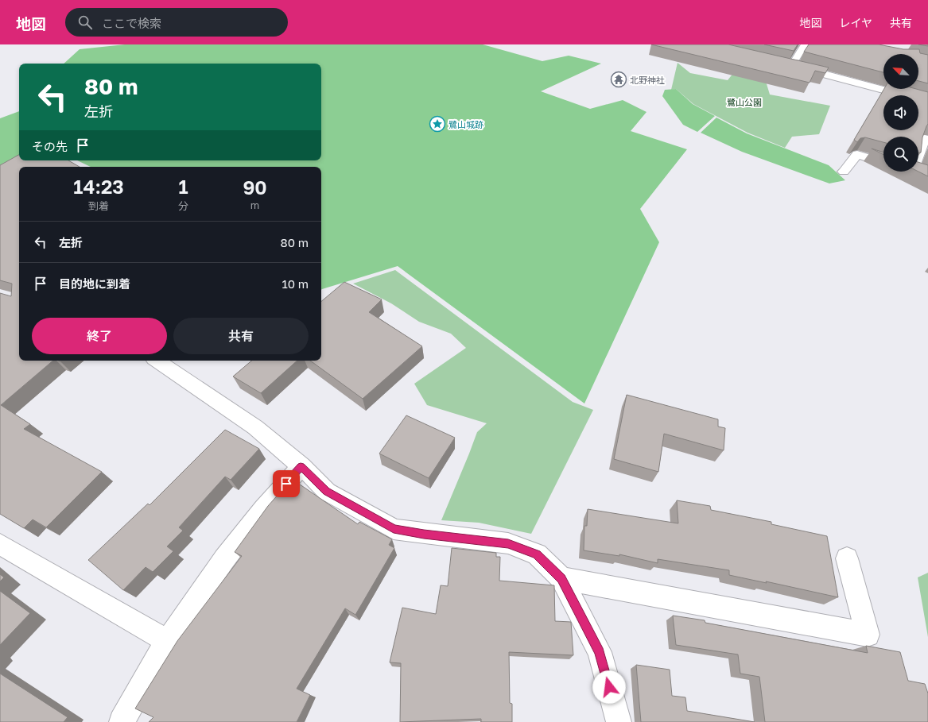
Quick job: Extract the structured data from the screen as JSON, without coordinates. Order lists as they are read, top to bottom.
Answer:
{
  "parks": ["鷺山公園"],
  "places": {
    "temple": ["北野神社"],
    "place": ["鷺山城跡"]
  },
  "north": "top left",
  "page": {
    "header": "地図",
    "search": "ここで検索",
    "nav": ["地図", "レイヤ", "共有"],
    "turn": ["80 m", "左折"],
    "then": "その先",
    "eta": [
      "14:23",
      "到着",
      "1",
      "分",
      "90",
      "m"
    ],
    "list": [
      {
        "name": "左折",
        "value": "80 m"
      },
      {
        "name": "目的地に到着",
        "value": "10 m"
      }
    ],
    "buttons": ["終了", "共有"]
  }
}
